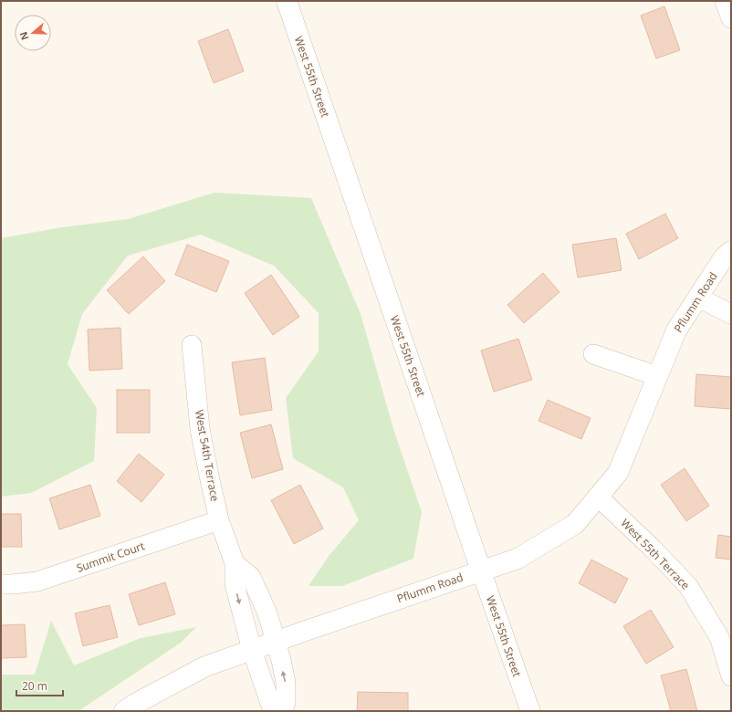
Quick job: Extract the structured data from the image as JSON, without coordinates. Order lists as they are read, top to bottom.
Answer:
{
  "streets": {
    "main road": ["West 55th Street", "Pflumm Road"],
    "street": ["West 54th Terrace", "West 55th Terrace", "Summit Court"]
  },
  "crossings": [
    ["West 55th Street", "Pflumm Road"],
    ["Pflumm Road", "West 54th Terrace"],
    ["Pflumm Road", "West 55th Terrace"],
    ["West 54th Terrace", "Summit Court"]
  ],
  "scale_bar": "20 m",
  "north": "left"
}
